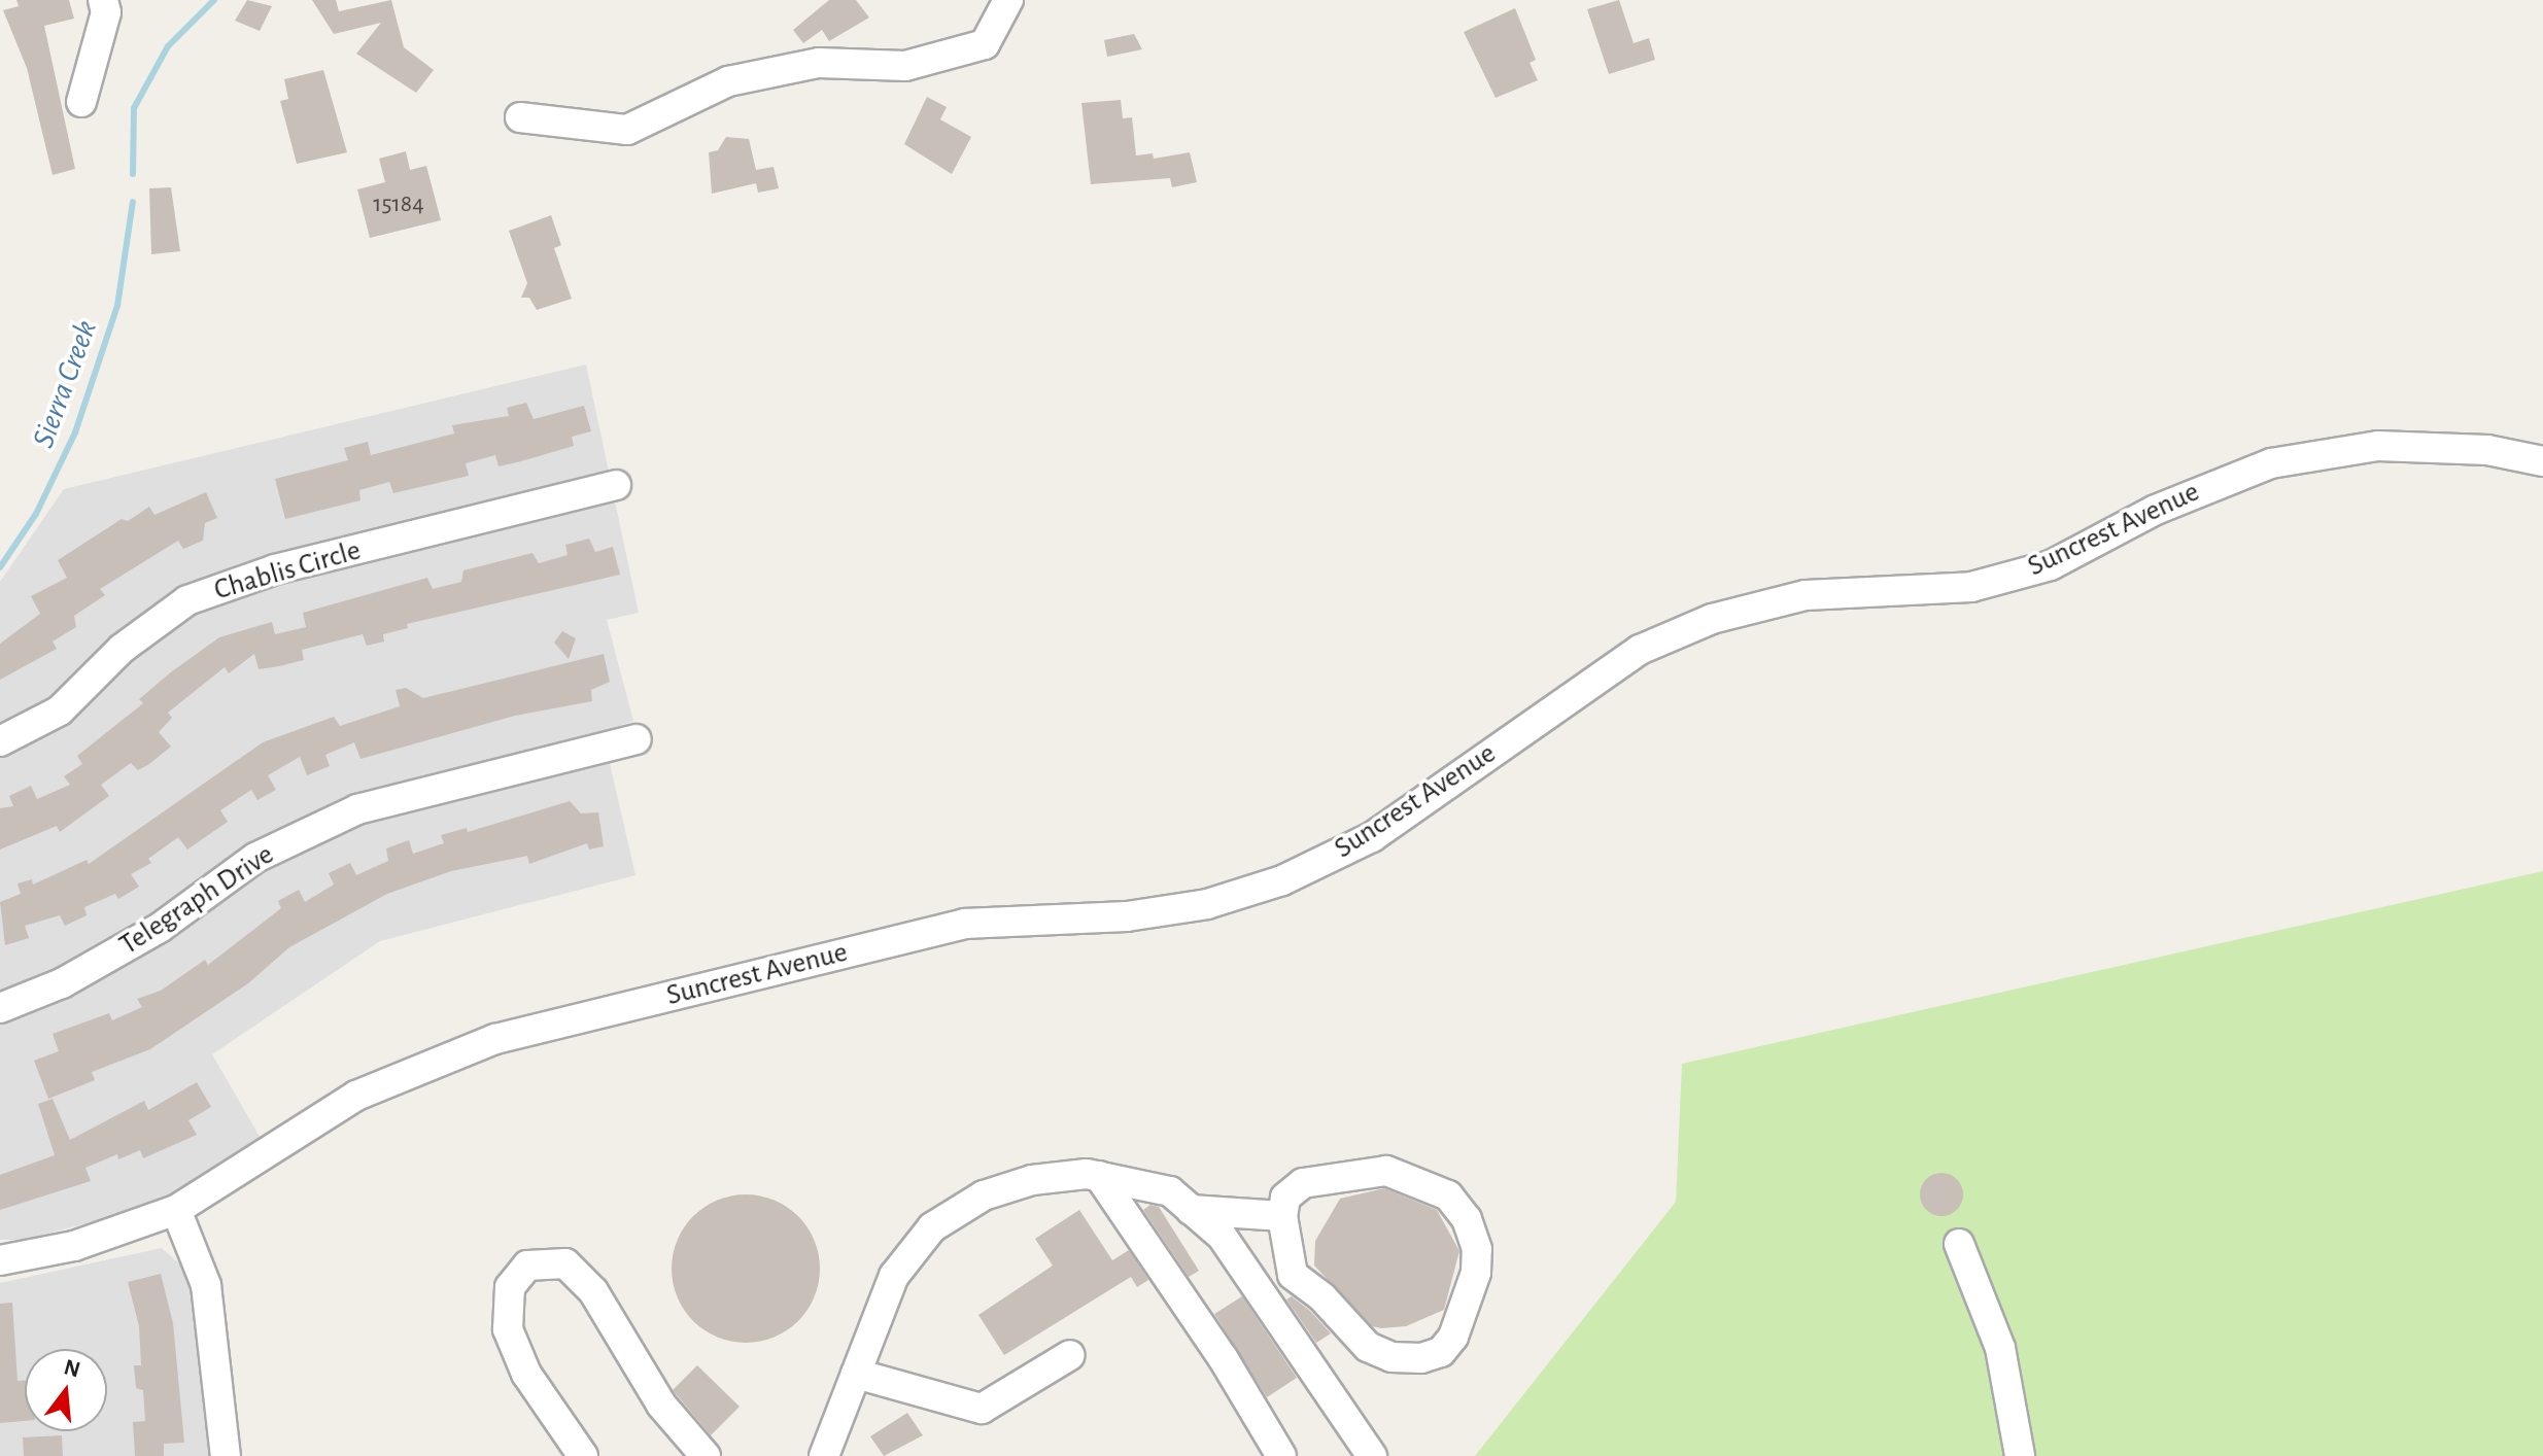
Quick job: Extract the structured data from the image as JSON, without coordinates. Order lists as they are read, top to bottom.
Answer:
{
  "streets": {
    "street": ["Suncrest Avenue", "Chablis Circle", "Telegraph Drive"]
  },
  "water": ["Sierra Creek"],
  "house_numbers": ["15184"],
  "north": "top"
}
